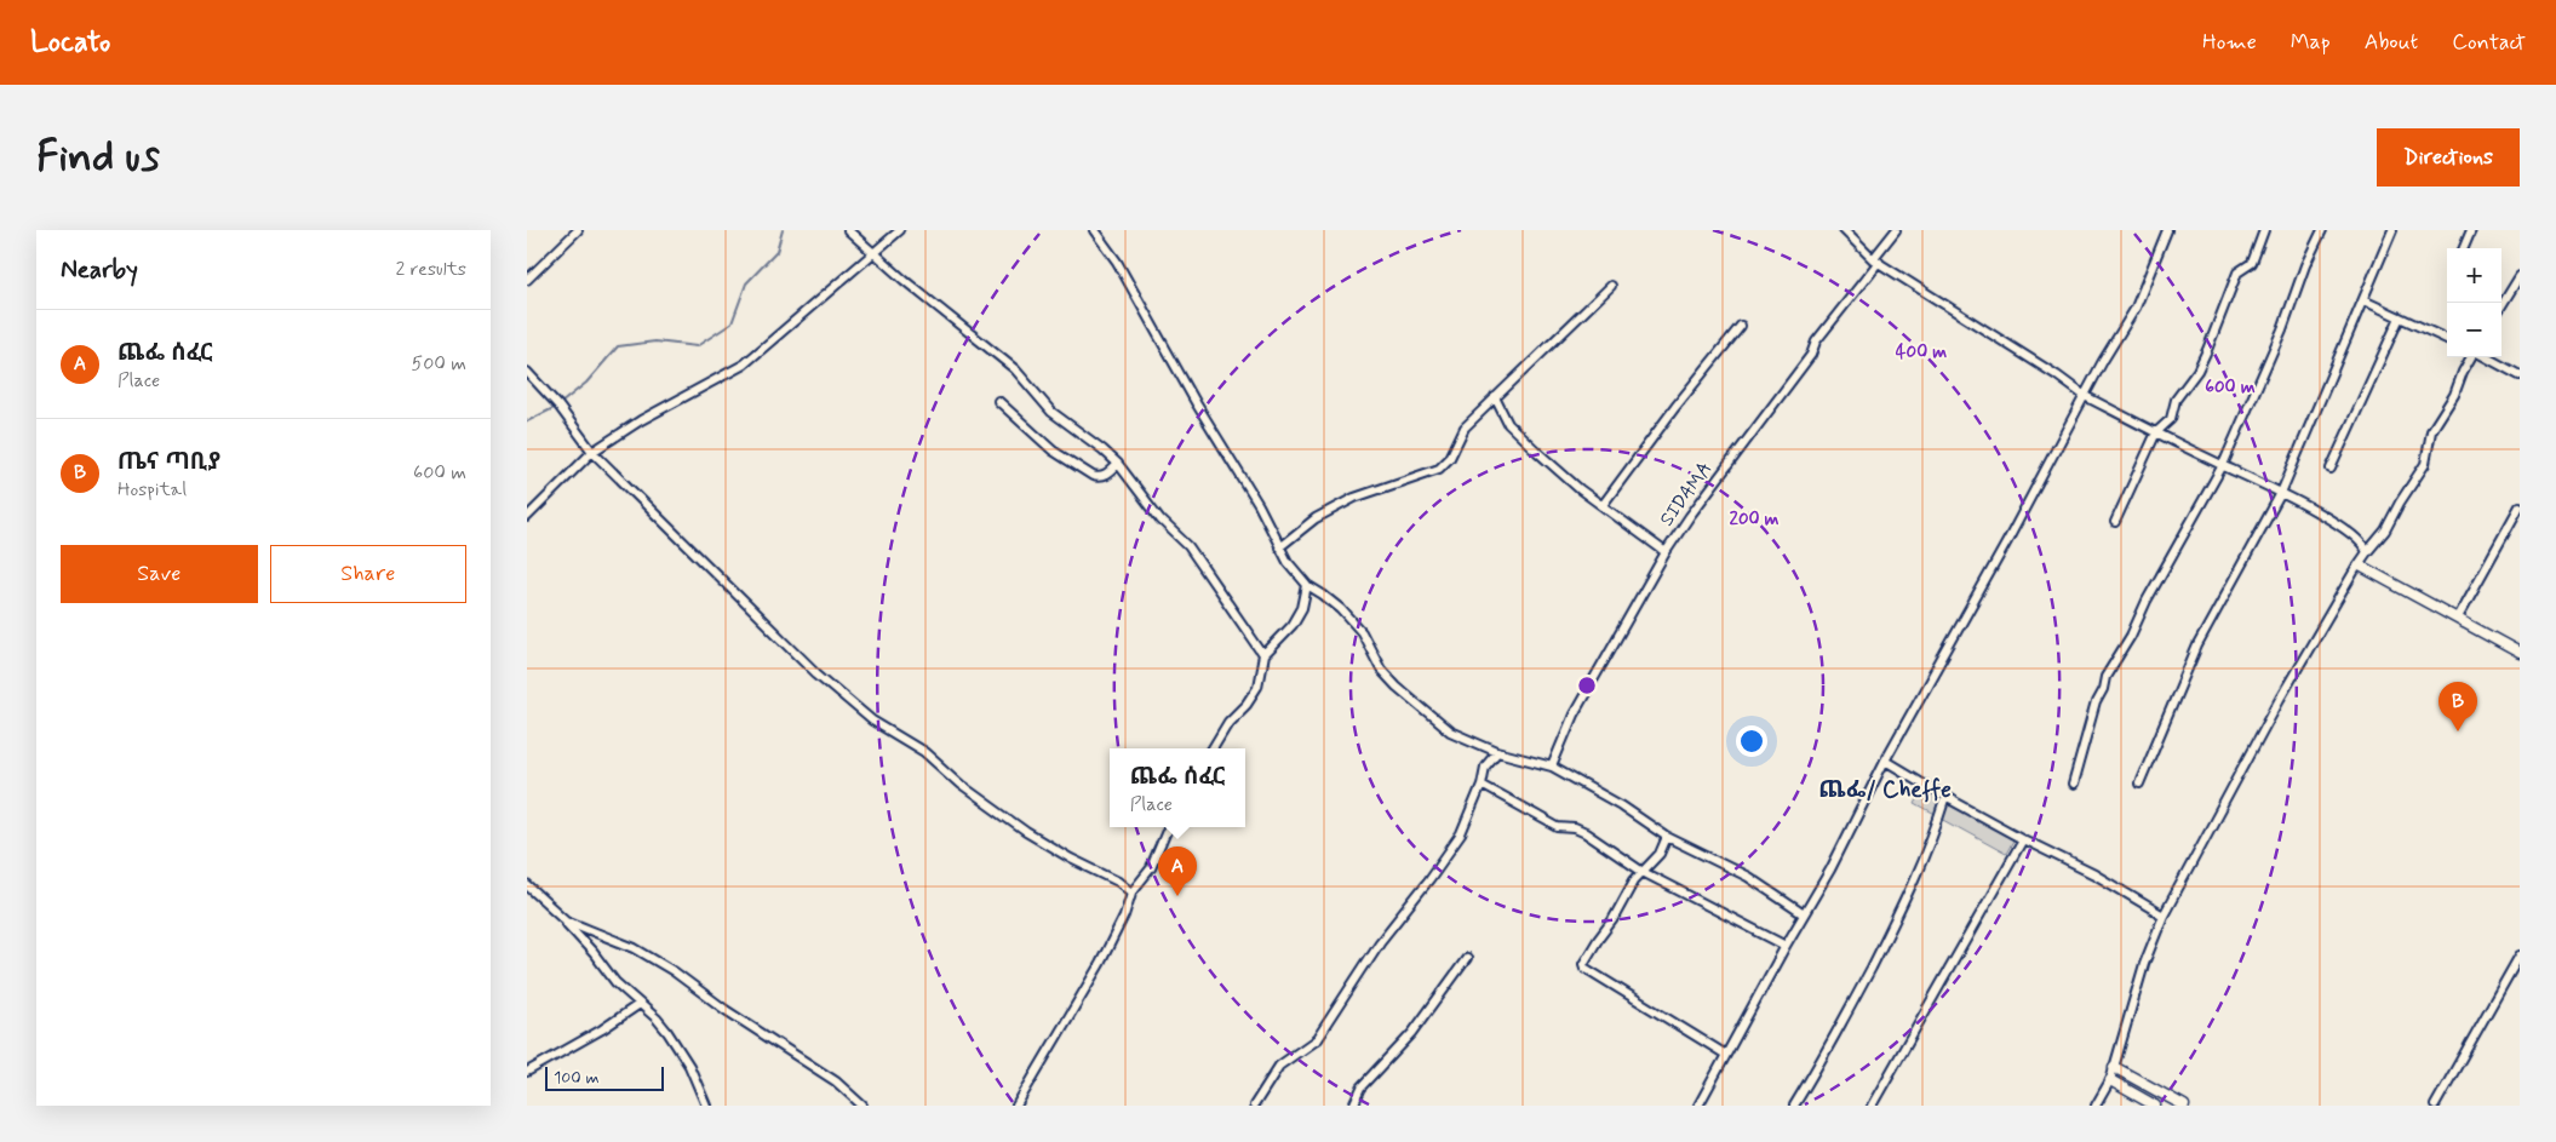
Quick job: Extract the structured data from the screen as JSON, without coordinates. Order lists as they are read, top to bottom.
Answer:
{
  "streets": {
    "street": ["SIDAMA"]
  },
  "districts": ["ጨፌ/ Cheffe"],
  "scale_bar": "100 m",
  "page": {
    "header": "Locato",
    "nav": [
      "Home",
      "Map",
      "About",
      "Contact"
    ],
    "buttons": [
      "Directions",
      ["Save", "Share"]
    ],
    "title": "Find us",
    "heading": ["Nearby", "2 results"],
    "map_buttons": ["+", "−"],
    "list": [
      {
        "mark": "A",
        "name": "ጨፌ ሰፈር",
        "note": "Place",
        "value": "500 m"
      },
      {
        "mark": "B",
        "name": "ጤና ጣቢያ",
        "note": "Hospital",
        "value": "600 m"
      }
    ],
    "pins": ["B", "A"],
    "popup": ["ጨፌ ሰፈር", "Place"],
    "scale": "100 m"
  },
  "rings": ["400 m", "600 m", "200 m"]
}
